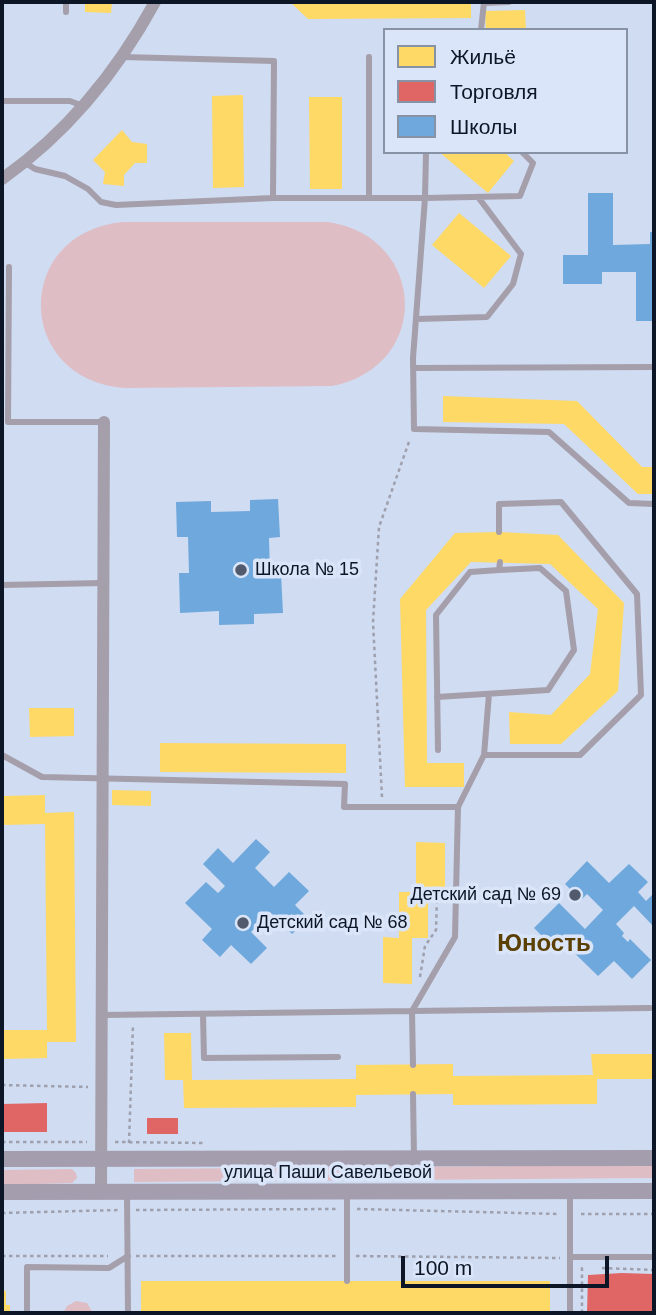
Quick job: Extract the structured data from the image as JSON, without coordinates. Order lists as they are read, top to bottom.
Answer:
{
  "streets": {
    "main road": ["улица Паши Савельевой"]
  },
  "districts": ["Юность"],
  "places": ["Школа № 15", "Детский сад № 69", "Детский сад № 68"],
  "legend": ["Жильё", "Торговля", "Школы"],
  "scale_bar": "100 m"
}
